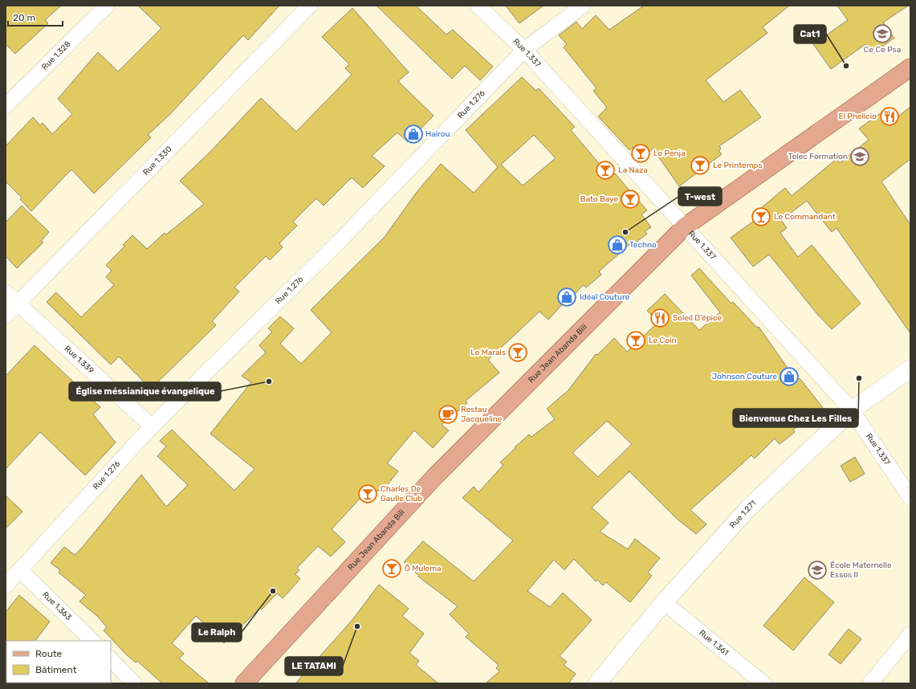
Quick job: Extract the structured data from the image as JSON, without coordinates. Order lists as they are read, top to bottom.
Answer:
{
  "streets": {
    "main road": ["Rue Jean Abanda Bili"],
    "street": [
      "Rue 1.337",
      "Rue 1.328",
      "Rue 1.276",
      "Rue 1.330",
      "Rue 1.339",
      "Rue 1.271",
      "Rue 1.363",
      "Rue 1.361"
    ]
  },
  "crossings": [
    ["Rue 1.337", "Rue 1.276"],
    ["Rue 1.337", "Rue Jean Abanda Bili"],
    ["Rue 1.337", "Rue 1.271"],
    ["Rue 1.276", "Rue 1.339"],
    ["Rue 1.276", "Rue 1.363"],
    ["Rue 1.330", "Rue 1.339"],
    ["Rue 1.271", "Rue 1.361"]
  ],
  "places": {
    "school or university": ["Ce Ce Psa", "Telec Formation", "École Maternelle Essos II"],
    "other": [
      "Cat1",
      "T-west",
      "Bienvenue Chez Les Filles",
      "Église méssianique évangelique",
      "Le Ralph",
      "LE TATAMI"
    ],
    "restaurant": ["El Phelicio", "Soleil D'épice"],
    "shop": [
      "Hairou",
      "Techno",
      "Idéal Couture",
      "Johnson Couture"
    ],
    "bar": [
      "Le Penja",
      "Le Printemps",
      "La Naza",
      "Bato Baye",
      "Le Commandant",
      "Le Coin",
      "Le Marais",
      "Charles De Gaulle Club",
      "Ô Mulema"
    ],
    "cafe": ["Restau Jacqueline"]
  },
  "legend": ["Route", "Bâtiment"],
  "scale_bar": "20 m"
}
